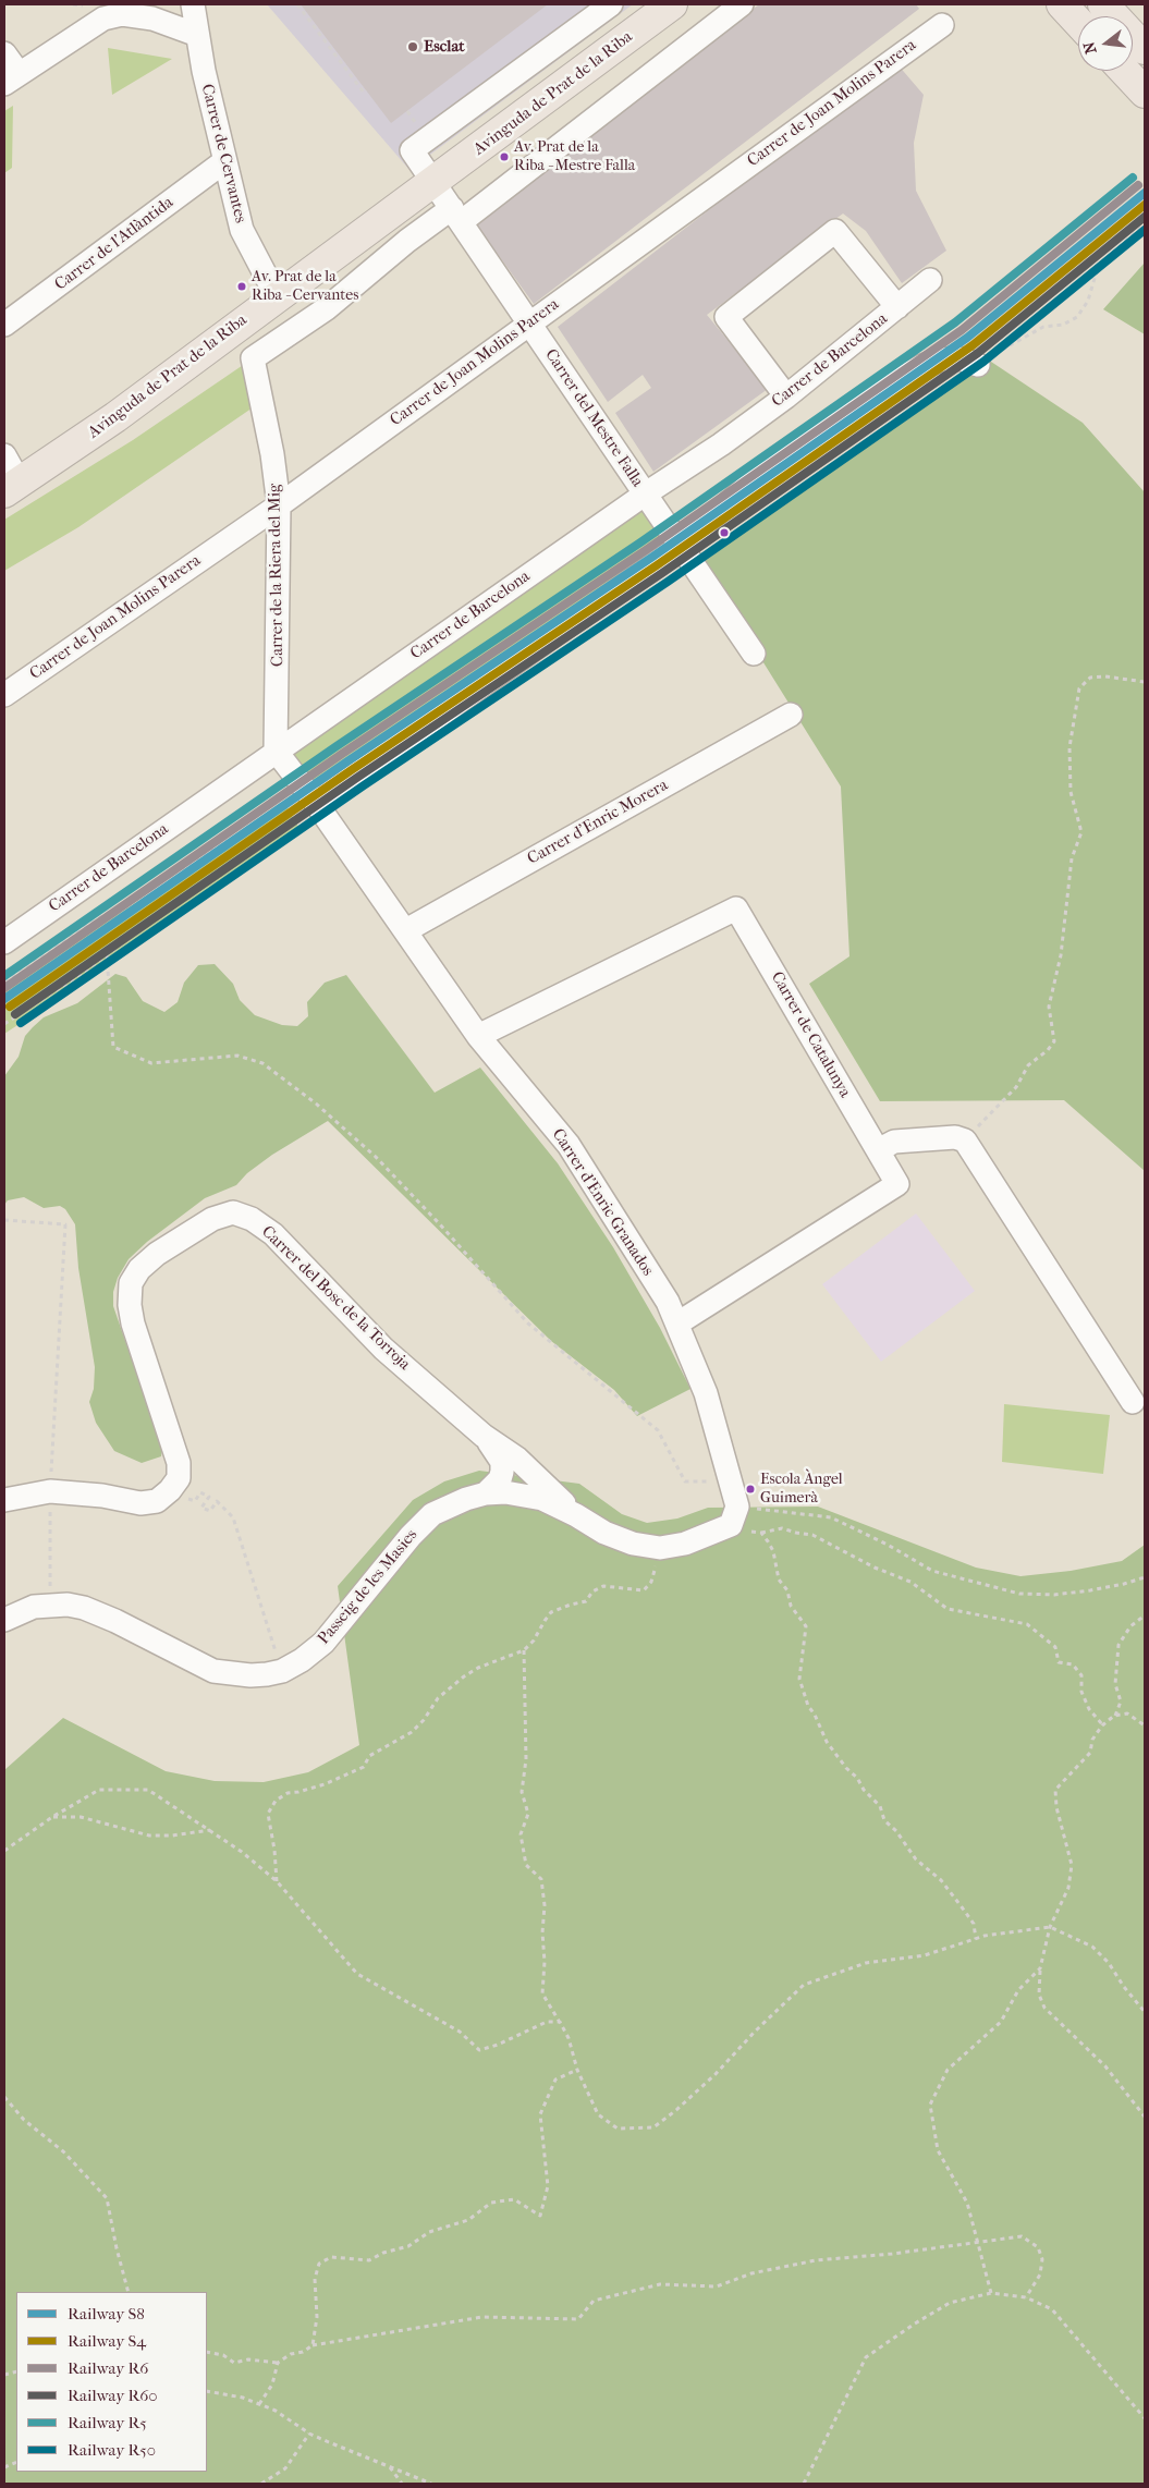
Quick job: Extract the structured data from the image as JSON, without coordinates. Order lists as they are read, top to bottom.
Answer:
{
  "streets": {
    "main road": ["Avinguda de Prat de la Riba"],
    "street": [
      "Carrer de Joan Molins Parera",
      "Carrer de Cervantes",
      "Carrer de l'Atlàntida",
      "Carrer de Barcelona",
      "Carrer del Mestre Falla",
      "Carrer de la Riera del Mig",
      "Carrer d'Enric Morera",
      "Carrer de Catalunya",
      "Carrer d'Enric Granados",
      "Carrer del Bosc de la Torroja",
      "Passeig de les Masies"
    ]
  },
  "crossings": [
    ["Avinguda de Prat de la Riba", "Carrer de Cervantes"],
    ["Avinguda de Prat de la Riba", "Carrer del Mestre Falla"],
    ["Carrer de Joan Molins Parera", "Carrer del Mestre Falla"],
    ["Carrer de Joan Molins Parera", "Carrer de la Riera del Mig"],
    ["Carrer de Cervantes", "Carrer de l'Atlàntida"],
    ["Carrer de Barcelona", "Carrer del Mestre Falla"],
    ["Carrer de Barcelona", "Carrer de la Riera del Mig"],
    ["Carrer de Barcelona", "Carrer d'Enric Granados"],
    ["Carrer del Mestre Falla", "Carrer de la Riera del Mig"],
    ["Carrer de la Riera del Mig", "Carrer d'Enric Granados"],
    ["Carrer d'Enric Morera", "Carrer d'Enric Granados"],
    ["Carrer de Catalunya", "Carrer d'Enric Granados"],
    ["Carrer del Bosc de la Torroja", "Passeig de les Masies"]
  ],
  "places": [
    "Esclat",
    "Av. Prat de la Riba - Mestre Falla",
    "Av. Prat de la Riba - Cervantes",
    "Escola Àngel Guimerà"
  ],
  "lines": [
    "rail line R5",
    "rail line R6",
    "rail line S8",
    "rail line S4",
    "rail line R60",
    "rail line R50"
  ],
  "legend": [
    "Railway S8",
    "Railway S4",
    "Railway R6",
    "Railway R60",
    "Railway R5",
    "Railway R50"
  ],
  "north": "left"
}
